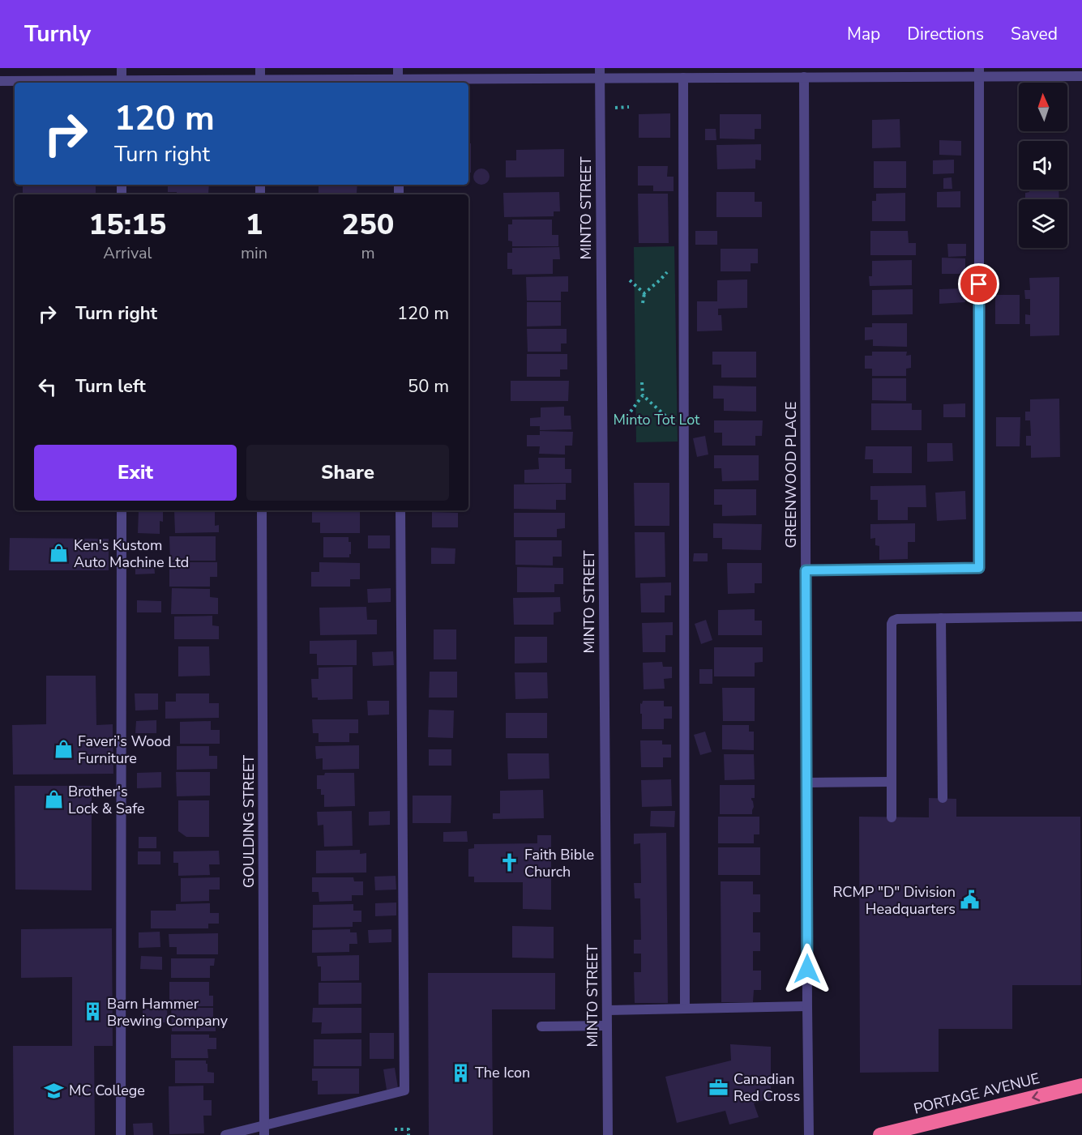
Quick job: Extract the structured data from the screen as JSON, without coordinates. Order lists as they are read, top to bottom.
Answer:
{
  "streets": {
    "highway": ["PORTAGE AVENUE"],
    "street": ["MINTO STREET", "GREENWOOD PLACE", "GOULDING STREET"]
  },
  "one_way": ["PORTAGE AVENUE"],
  "parks": ["Minto Tot Lot"],
  "places": {
    "shop": ["Ken's Kustom Auto Machine Ltd", "Faveri's Wood Furniture", "Brother's Lock & Safe"],
    "church": ["Faith Bible Church"],
    "public building": ["RCMP \"D\" Division Headquarters"],
    "building": ["Barn Hammer Brewing Company", "The Icon"],
    "office": ["Canadian Red Cross"],
    "school or university": ["MC College"]
  },
  "north": "top",
  "page": {
    "header": "Turnly",
    "nav": ["Map", "Directions", "Saved"],
    "turn": ["120 m", "Turn right"],
    "eta": [
      "15:15",
      "Arrival",
      "1",
      "min",
      "250",
      "m"
    ],
    "list": [
      {
        "name": "Turn right",
        "value": "120 m"
      },
      {
        "name": "Turn left",
        "value": "50 m"
      }
    ],
    "buttons": ["Exit", "Share"]
  }
}
